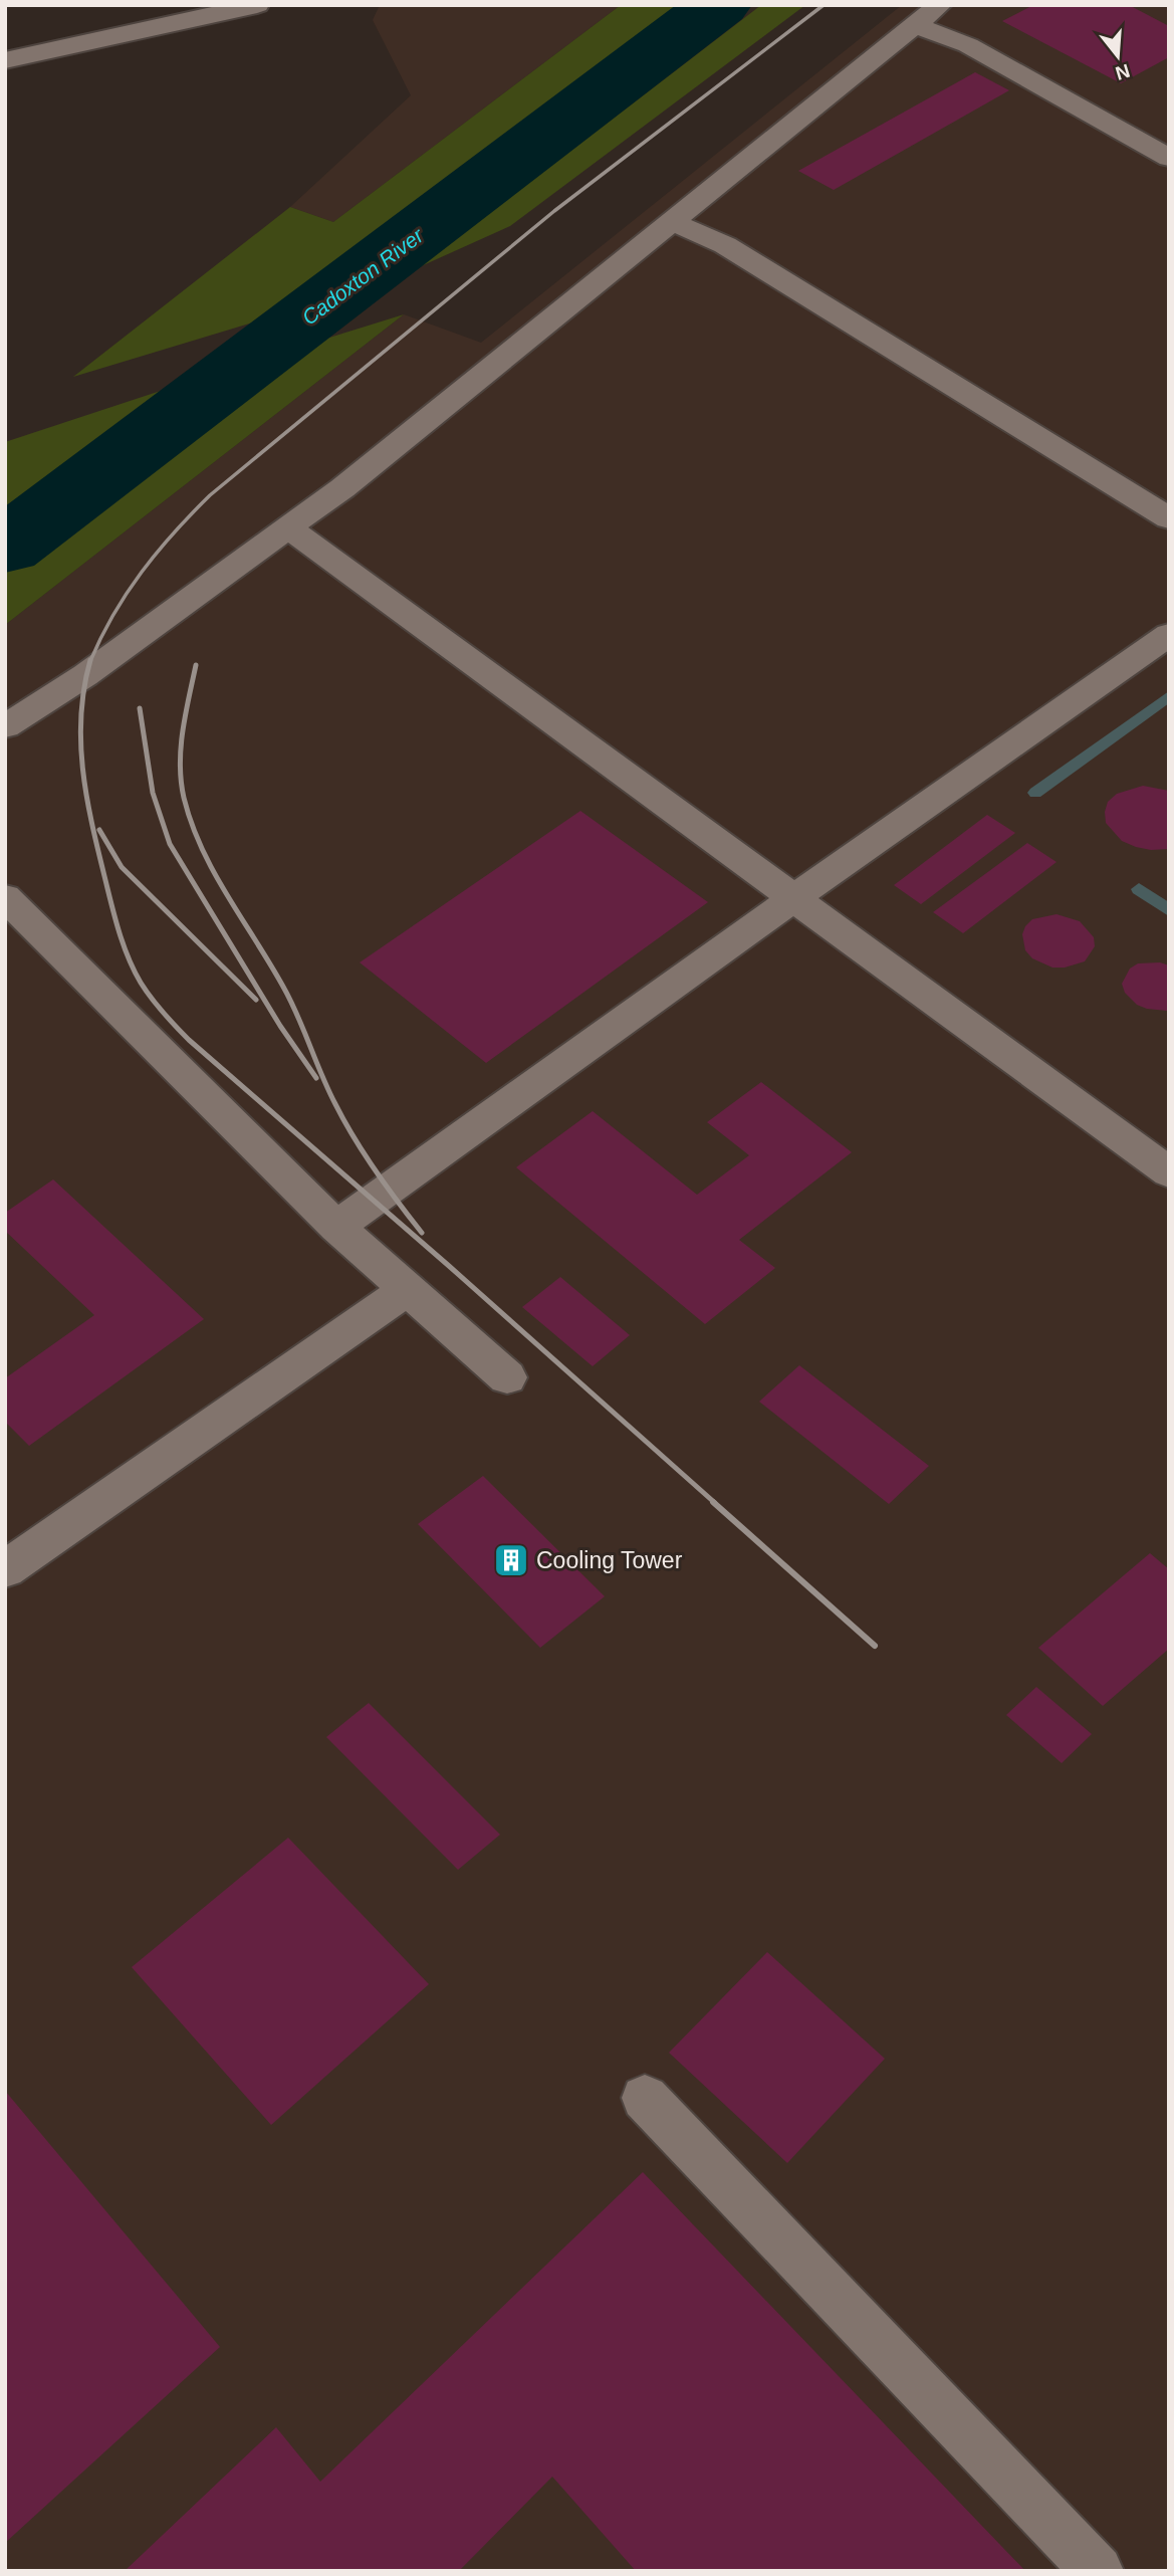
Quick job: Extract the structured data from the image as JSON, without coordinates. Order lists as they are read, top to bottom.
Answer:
{
  "water": ["Cadoxton River"],
  "places": {
    "building": ["Cooling Tower"]
  },
  "north": "bottom"
}
